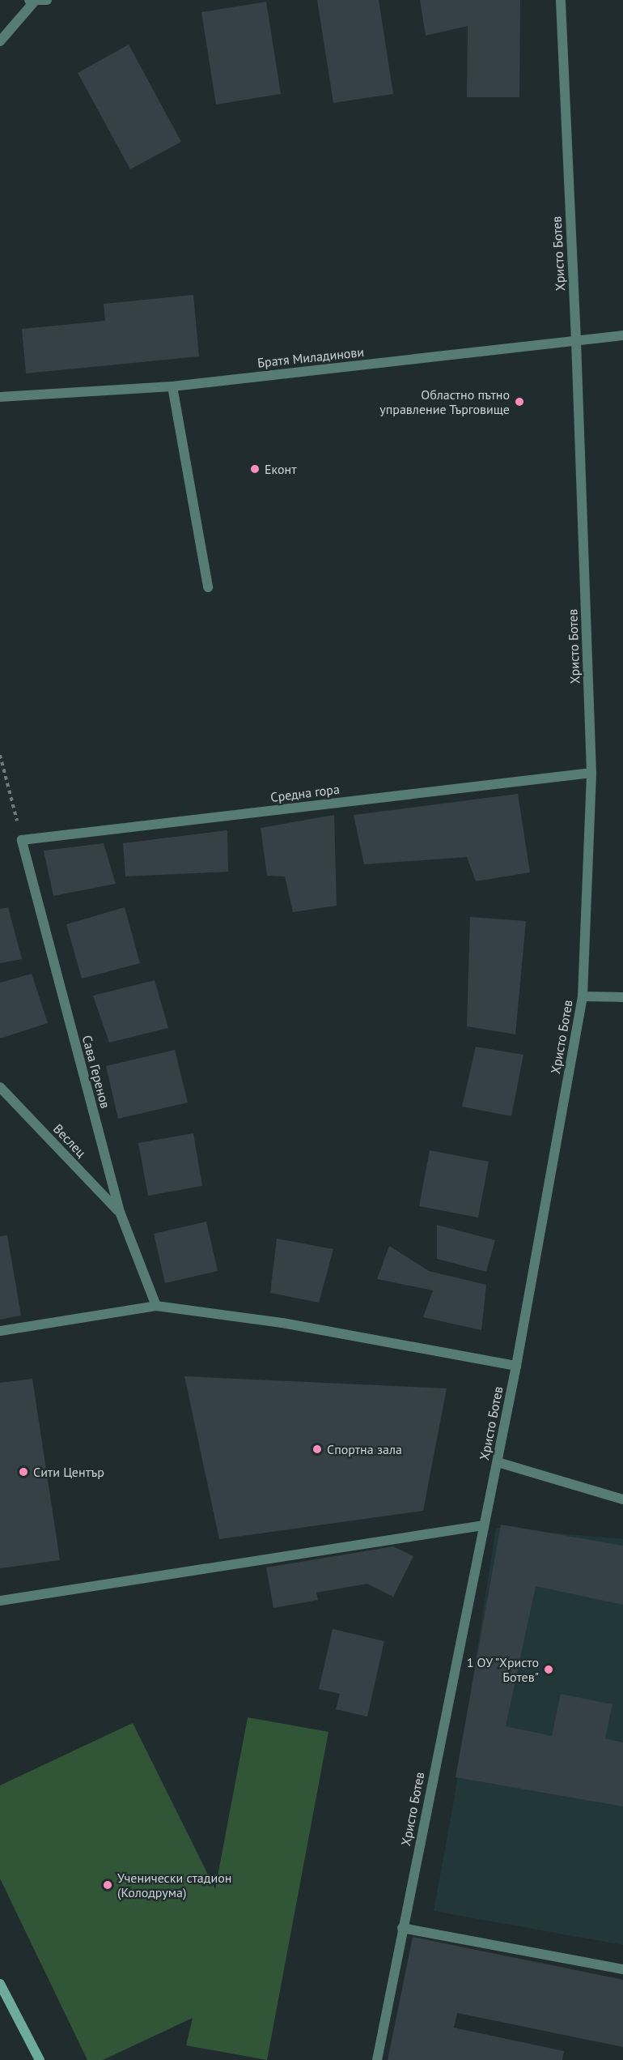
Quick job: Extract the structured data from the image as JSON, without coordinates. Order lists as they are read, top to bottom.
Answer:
{
  "streets": {
    "street": [
      "Христо Ботев",
      "Братя Миладинови",
      "Средна гора",
      "Сава Геренов",
      "Веслец"
    ]
  },
  "crossings": [
    ["Христо Ботев", "Братя Миладинови"],
    ["Христо Ботев", "Средна гора"],
    ["Средна гора", "Сава Геренов"],
    ["Сава Геренов", "Веслец"]
  ],
  "places": [
    "Областно пътно управление Търговище",
    "Еконт",
    "Спортна зала",
    "Сити Център",
    "1 ОУ \"Христо Ботев\"",
    "Ученически стадион (Колодрума)"
  ]
}
